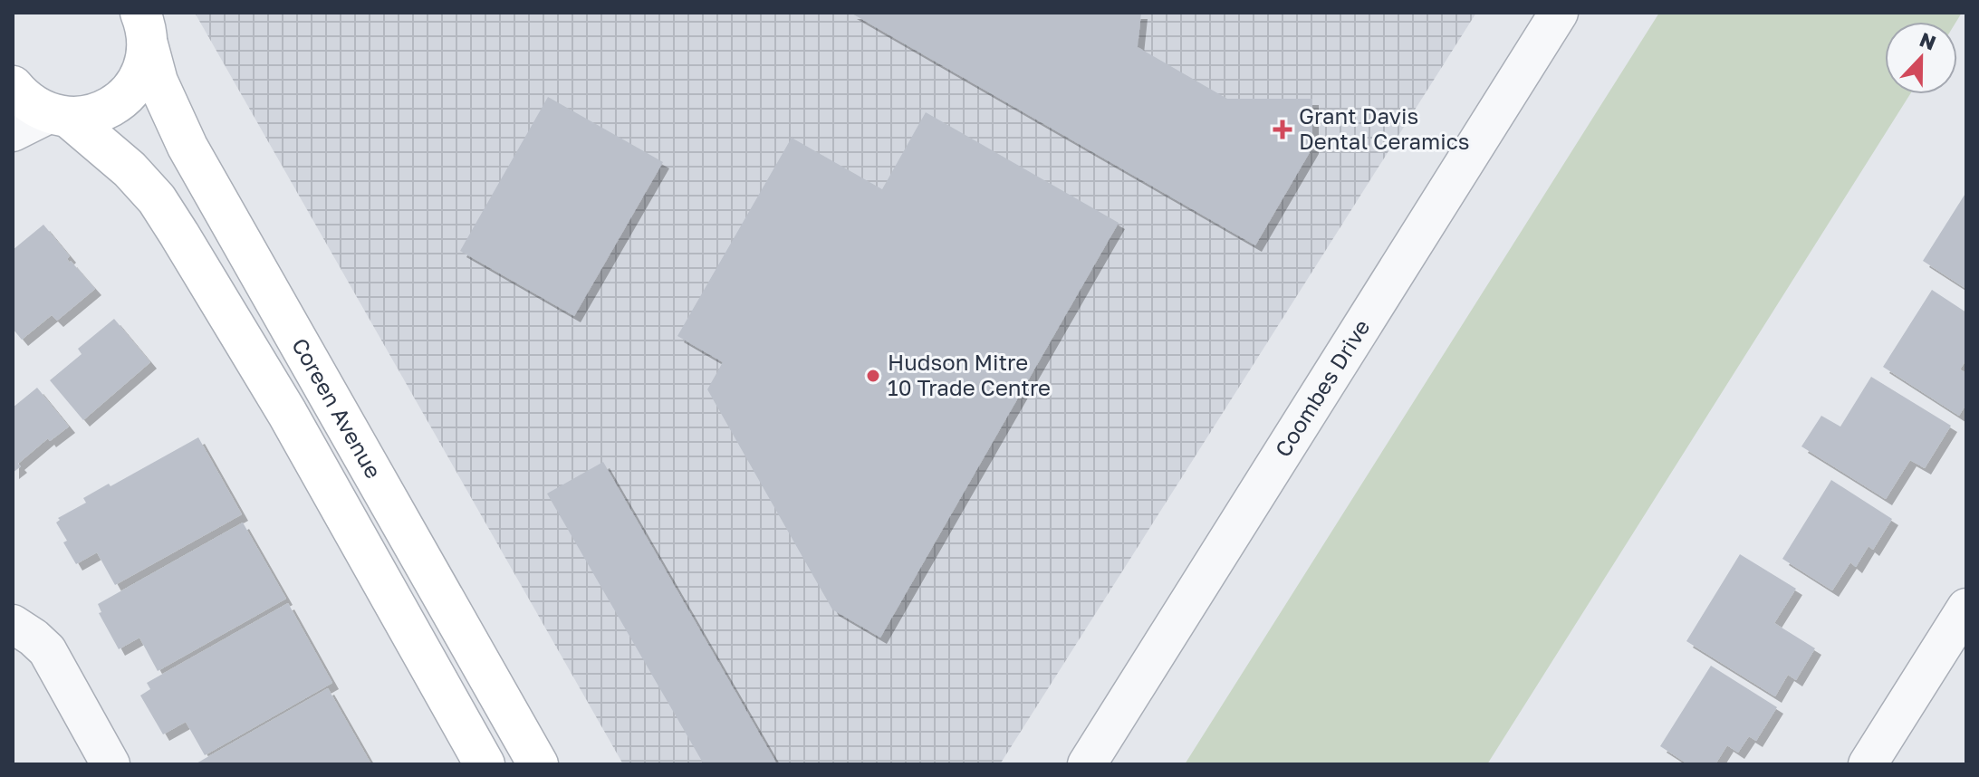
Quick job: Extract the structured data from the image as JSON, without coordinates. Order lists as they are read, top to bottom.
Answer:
{
  "streets": {
    "street": ["Coombes Drive", "Coreen Avenue"]
  },
  "places": {
    "health": ["Grant Davis Dental Ceramics"],
    "other": ["Hudson Mitre 10 Trade Centre"]
  },
  "north": "top"
}
